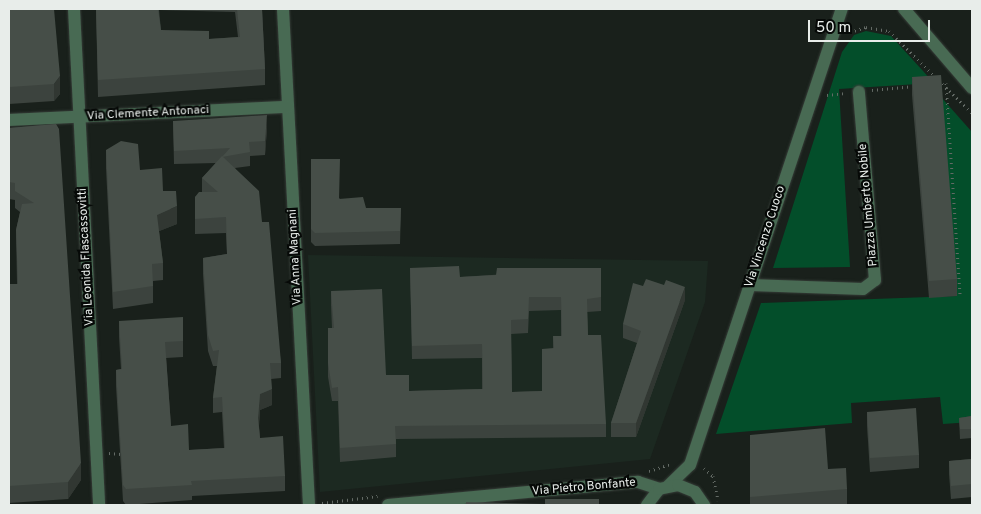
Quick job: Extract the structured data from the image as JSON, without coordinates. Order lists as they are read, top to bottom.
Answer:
{
  "streets": {
    "street": [
      "Via Clemente Antonaci",
      "Piazza Umberto Nobile",
      "Via Vincenzo Cuoco",
      "Via Leonida Flascassovitti",
      "Via Anna Magnani",
      "Via Pietro Bonfante"
    ]
  },
  "crossings": [
    ["Via Clemente Antonaci", "Via Leonida Flascassovitti"],
    ["Via Clemente Antonaci", "Via Anna Magnani"],
    ["Piazza Umberto Nobile", "Via Vincenzo Cuoco"],
    ["Via Vincenzo Cuoco", "Via Pietro Bonfante"]
  ],
  "scale_bar": "50 m"
}
